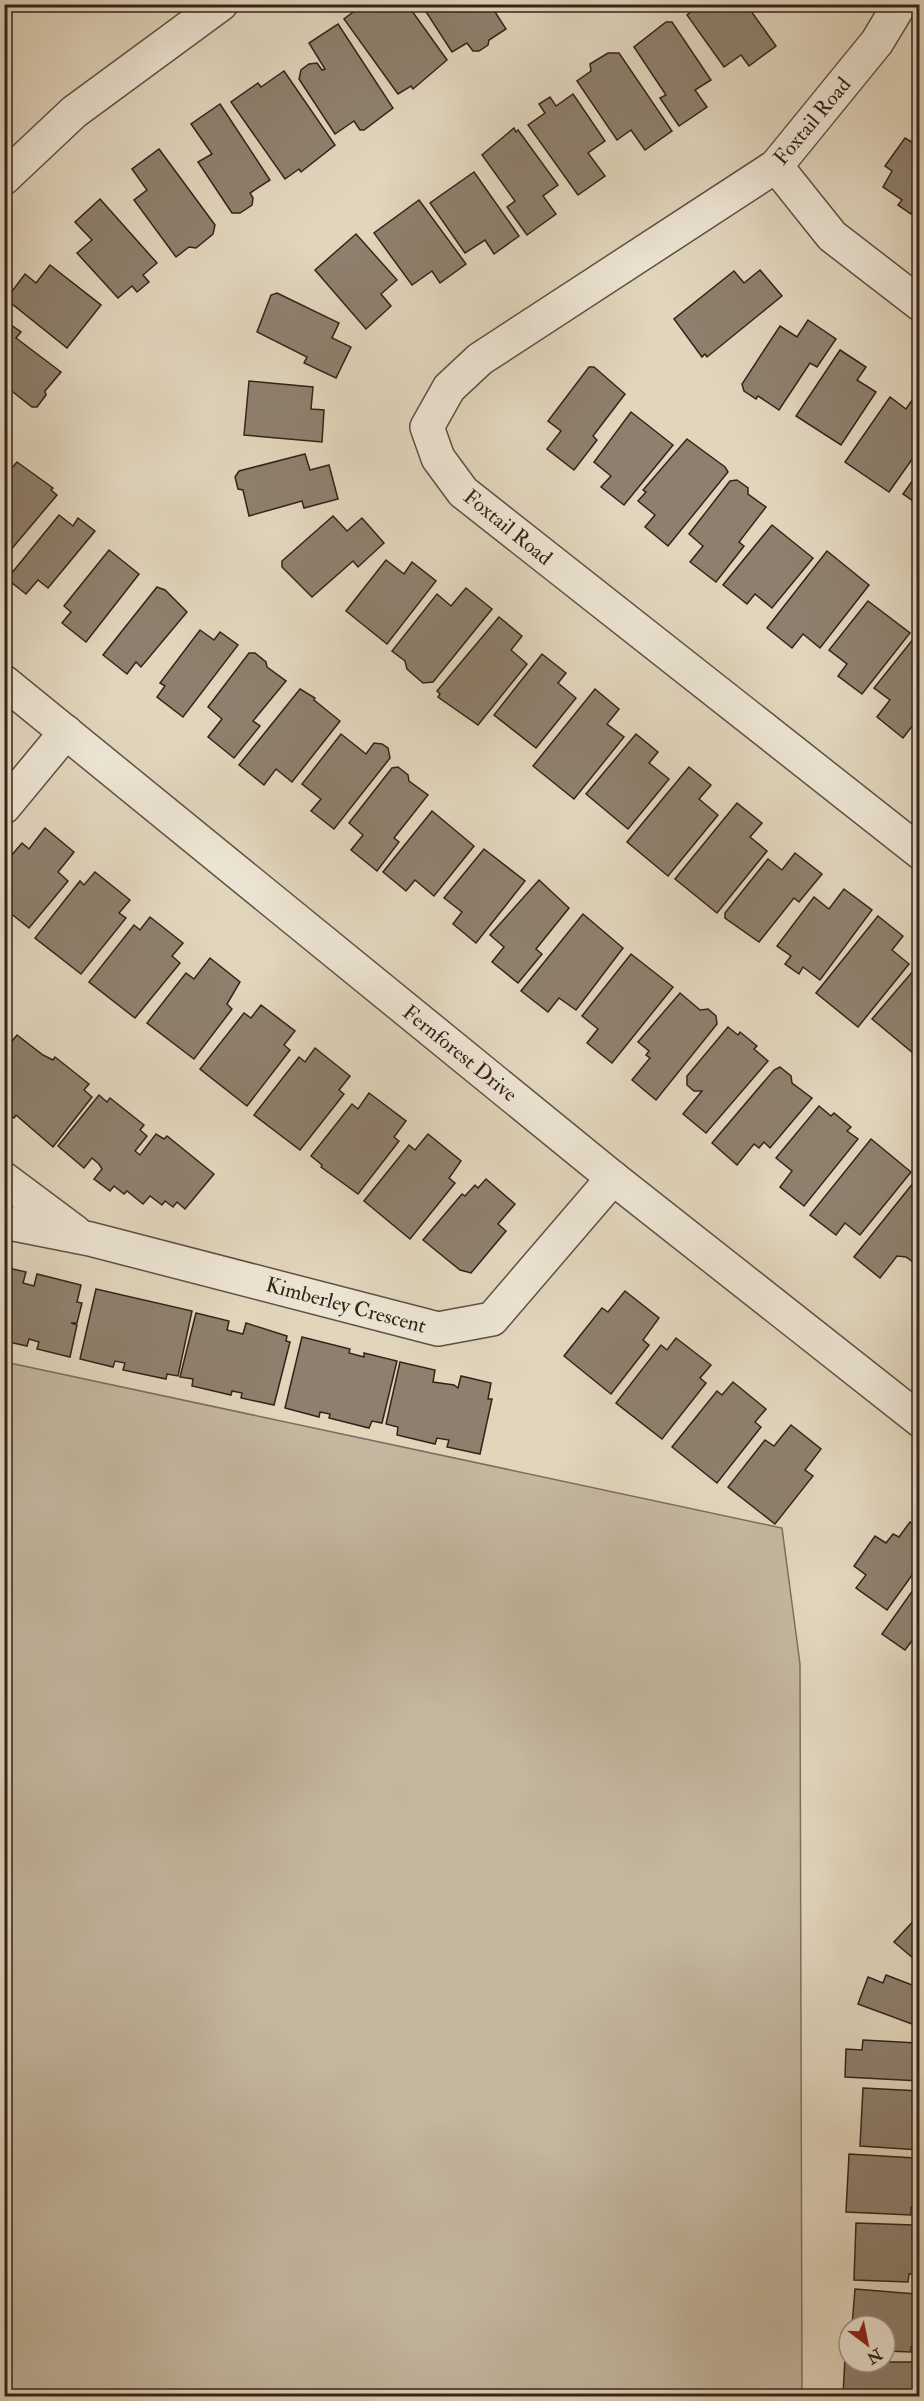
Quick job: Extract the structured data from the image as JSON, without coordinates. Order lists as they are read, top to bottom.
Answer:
{
  "streets": {
    "street": ["Foxtail Road", "Fernforest Drive", "Kimberley Crescent"]
  },
  "crossings": [
    ["Fernforest Drive", "Kimberley Crescent"]
  ],
  "north": "bottom right"
}
